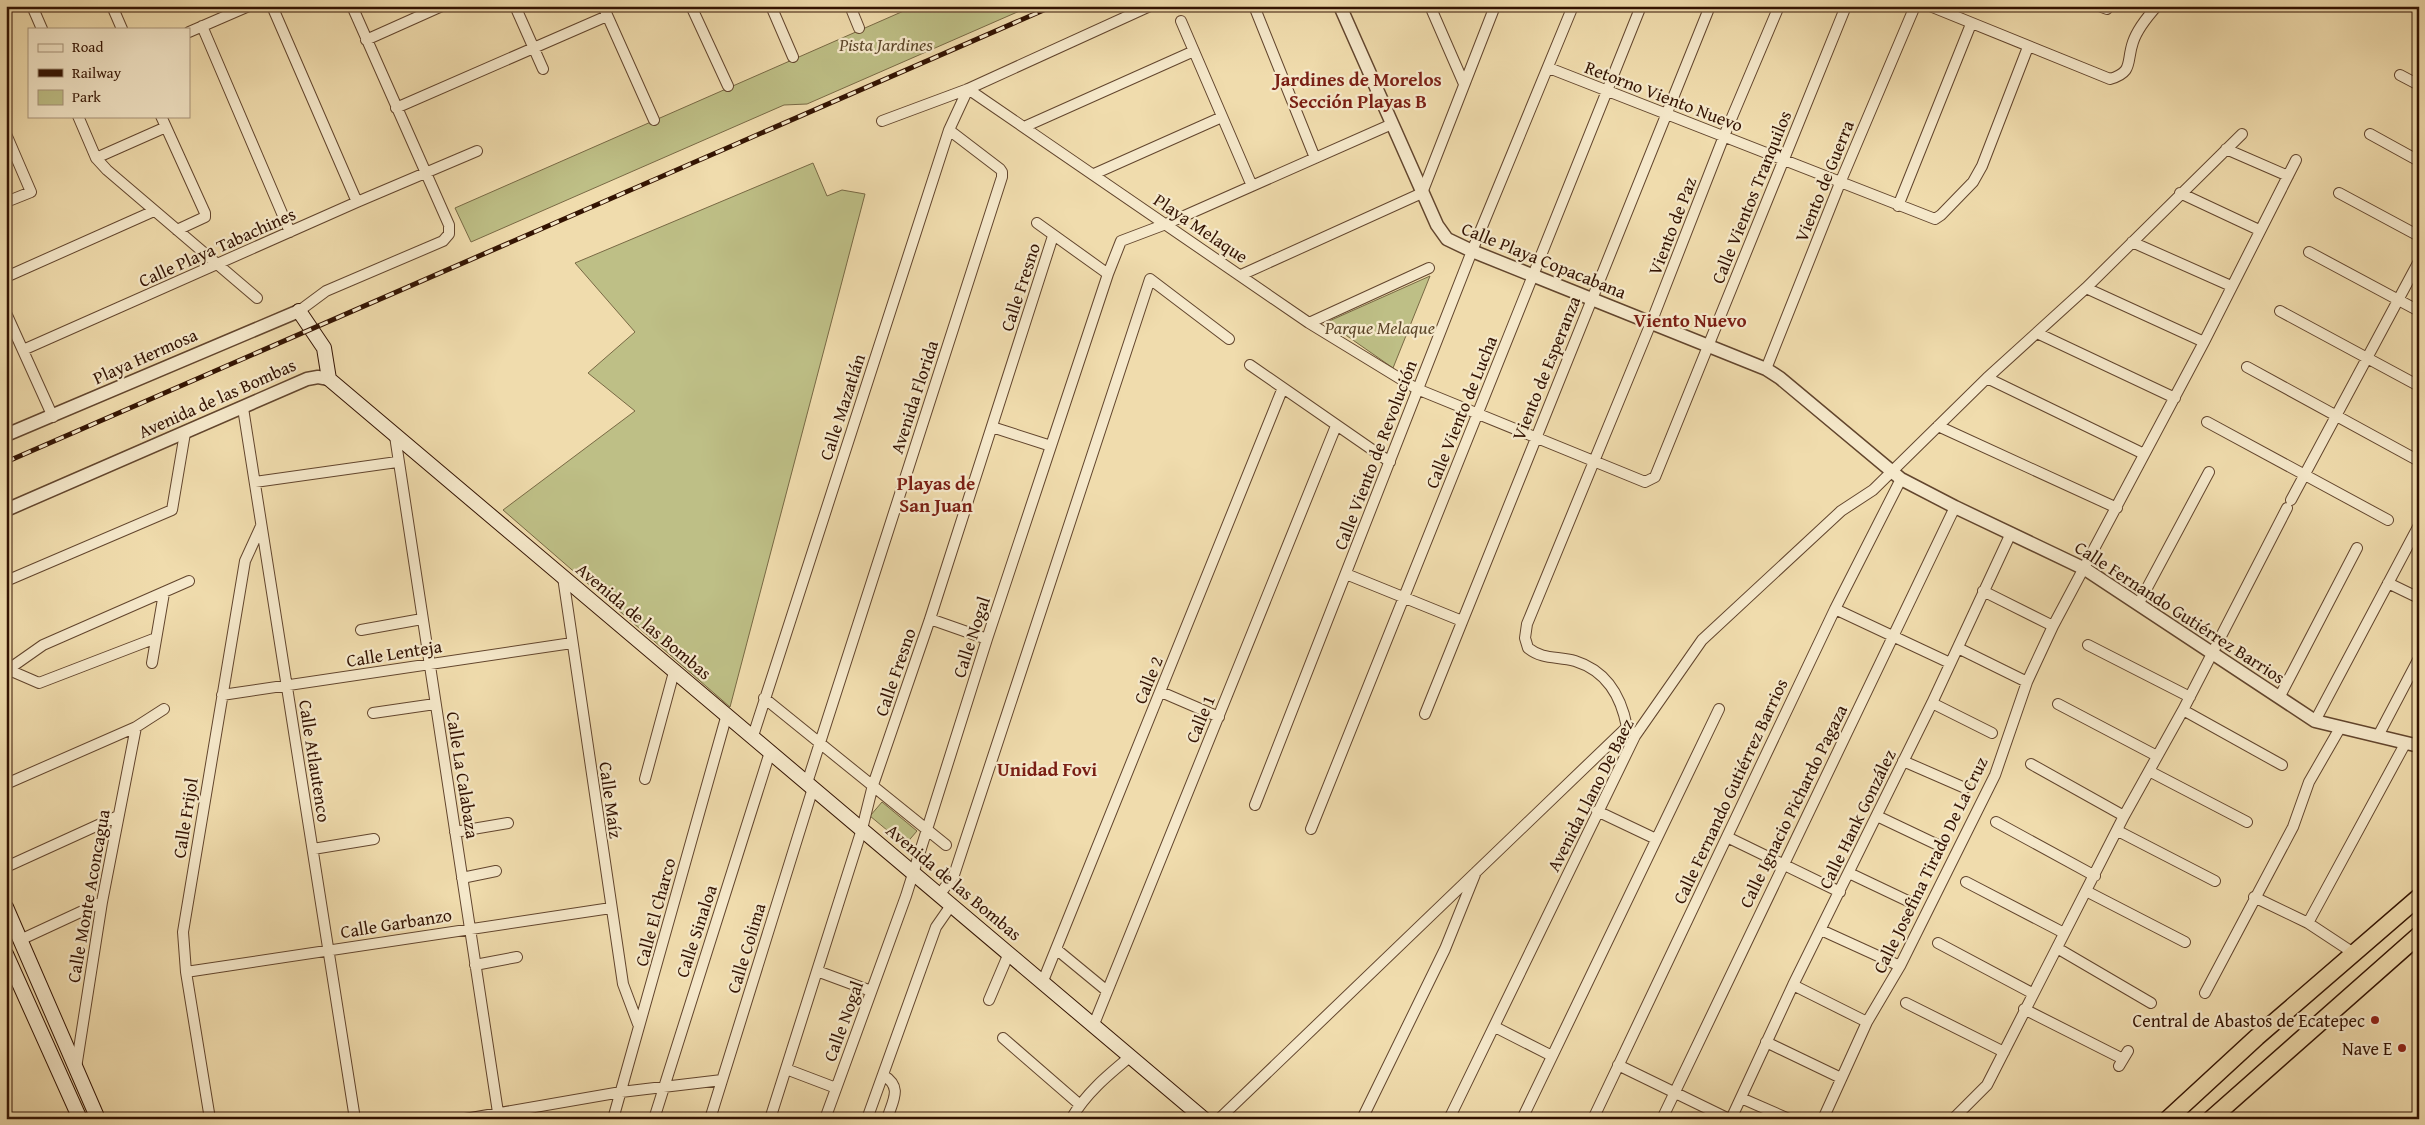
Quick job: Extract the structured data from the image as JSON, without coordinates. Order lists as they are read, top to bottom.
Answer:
{
  "streets": {
    "main road": ["Avenida de las Bombas"],
    "street": [
      "Retorno Viento Nuevo",
      "Viento de Guerra",
      "Calle Vientos Tranquilos",
      "Viento de Paz",
      "Playa Melaque",
      "Calle Playa Tabachines",
      "Calle Playa Copacabana",
      "Calle Fresno",
      "Playa Hermosa",
      "Viento de Esperanza",
      "Avenida Florida",
      "Calle Mazatlán",
      "Calle Viento de Lucha",
      "Calle Viento de Revolución",
      "Calle Fernando Gutiérrez Barrios",
      "Calle Nogal",
      "Calle Lenteja",
      "Calle 2",
      "Calle 1",
      "Calle Atlautenco",
      "Calle La Calabaza",
      "Avenida Llano De Baez",
      "Calle Maíz",
      "Calle Ignacio Pichardo Pagaza",
      "Calle Frijol",
      "Calle Hank González",
      "Calle Josefina Tirado De La Cruz",
      "Calle Monte Aconcagua",
      "Calle El Charco",
      "Calle Garbanzo",
      "Calle Sinaloa",
      "Calle Colima"
    ]
  },
  "crossings": [
    ["Retorno Viento Nuevo", "Viento de Guerra"],
    ["Retorno Viento Nuevo", "Calle Vientos Tranquilos"],
    ["Retorno Viento Nuevo", "Viento de Paz"],
    ["Retorno Viento Nuevo", "Viento de Esperanza"],
    ["Retorno Viento Nuevo", "Calle Viento de Lucha"],
    ["Retorno Viento Nuevo", "Calle Viento de Revolución"],
    ["Viento de Guerra", "Calle Playa Copacabana"],
    ["Calle Vientos Tranquilos", "Playa Melaque"],
    ["Calle Vientos Tranquilos", "Calle Playa Copacabana"],
    ["Viento de Paz", "Playa Melaque"],
    ["Viento de Paz", "Calle Playa Copacabana"],
    ["Playa Melaque", "Viento de Esperanza"],
    ["Playa Melaque", "Calle Mazatlán"],
    ["Playa Melaque", "Calle Viento de Lucha"],
    ["Playa Melaque", "Calle Viento de Revolución"],
    ["Playa Melaque", "Calle Nogal"],
    ["Calle Playa Tabachines", "Playa Hermosa"],
    ["Calle Playa Copacabana", "Viento de Esperanza"],
    ["Calle Playa Copacabana", "Calle Viento de Lucha"],
    ["Calle Playa Copacabana", "Calle Viento de Revolución"],
    ["Calle Playa Copacabana", "Calle Fernando Gutiérrez Barrios"],
    ["Calle Playa Copacabana", "Calle Nogal"],
    ["Calle Playa Copacabana", "Avenida Llano De Baez"],
    ["Calle Fresno", "Avenida de las Bombas"],
    ["Calle Fresno", "Calle Nogal"],
    ["Avenida Florida", "Avenida de las Bombas"],
    ["Avenida Florida", "Calle Mazatlán"],
    ["Avenida Florida", "Calle Colima"],
    ["Avenida de las Bombas", "Calle Mazatlán"],
    ["Avenida de las Bombas", "Calle Nogal"],
    ["Avenida de las Bombas", "Calle 2"],
    ["Avenida de las Bombas", "Calle 1"],
    ["Avenida de las Bombas", "Calle Atlautenco"],
    ["Avenida de las Bombas", "Calle La Calabaza"],
    ["Avenida de las Bombas", "Calle Maíz"],
    ["Avenida de las Bombas", "Calle El Charco"],
    ["Avenida de las Bombas", "Calle Sinaloa"],
    ["Avenida de las Bombas", "Calle Colima"],
    ["Calle Fernando Gutiérrez Barrios", "Avenida Llano De Baez"],
    ["Calle Fernando Gutiérrez Barrios", "Calle Ignacio Pichardo Pagaza"],
    ["Calle Fernando Gutiérrez Barrios", "Calle Hank González"],
    ["Calle Fernando Gutiérrez Barrios", "Calle Josefina Tirado De La Cruz"],
    ["Calle Lenteja", "Calle Atlautenco"],
    ["Calle Lenteja", "Calle La Calabaza"],
    ["Calle Lenteja", "Calle Maíz"],
    ["Calle Lenteja", "Calle Frijol"],
    ["Calle Atlautenco", "Calle Frijol"],
    ["Calle Atlautenco", "Calle Garbanzo"],
    ["Calle La Calabaza", "Calle Garbanzo"],
    ["Calle Maíz", "Calle El Charco"],
    ["Calle Maíz", "Calle Garbanzo"],
    ["Calle Frijol", "Calle Garbanzo"]
  ],
  "districts": [
    "Jardines de Morelos Sección Playas B",
    "Viento Nuevo",
    "Playas de San Juan",
    "Unidad Fovi"
  ],
  "parks": ["Pista Jardines", "Parque Melaque"],
  "places": ["Central de Abastos de Ecatepec", "Nave E"],
  "legend": ["Road", "Railway", "Park"]
}
